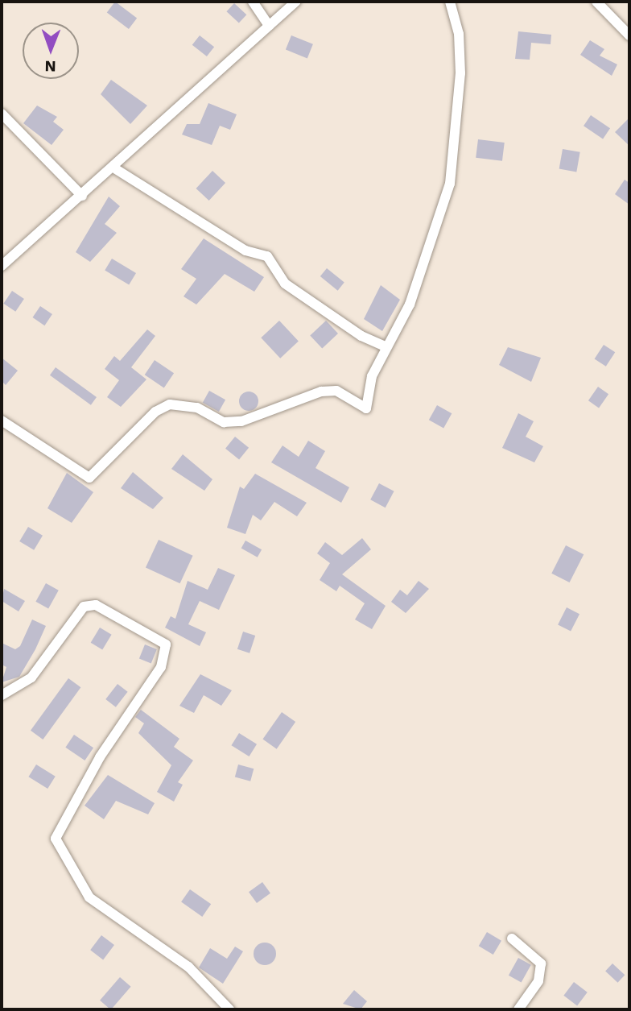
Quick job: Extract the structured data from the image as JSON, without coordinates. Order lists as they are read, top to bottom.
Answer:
{
  "north": "bottom"
}
